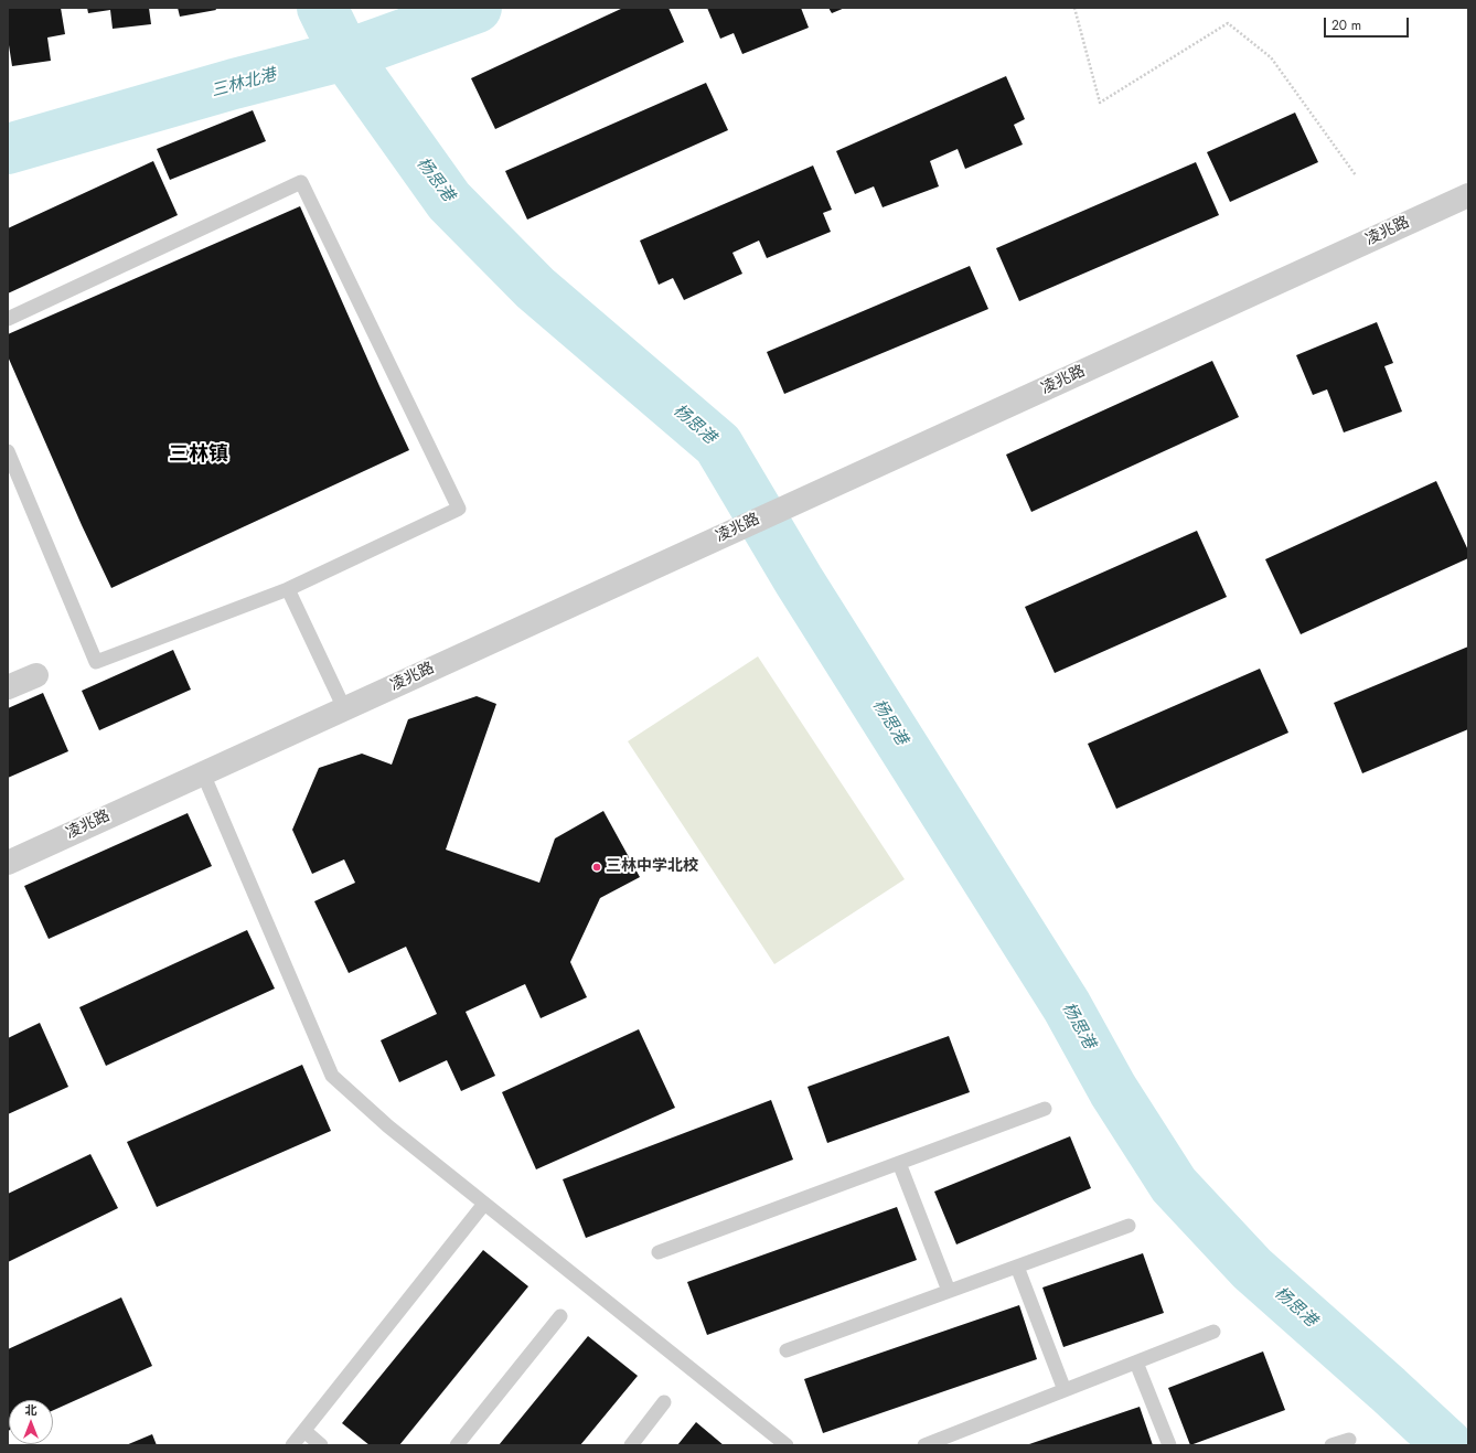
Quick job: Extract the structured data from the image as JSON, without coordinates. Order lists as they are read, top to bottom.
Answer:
{
  "streets": {
    "street": ["凌兆路"]
  },
  "districts": ["三林镇"],
  "water": ["三林北港", "杨思港"],
  "places": ["三林中学北校"],
  "scale_bar": "20 m",
  "north": "top"
}
